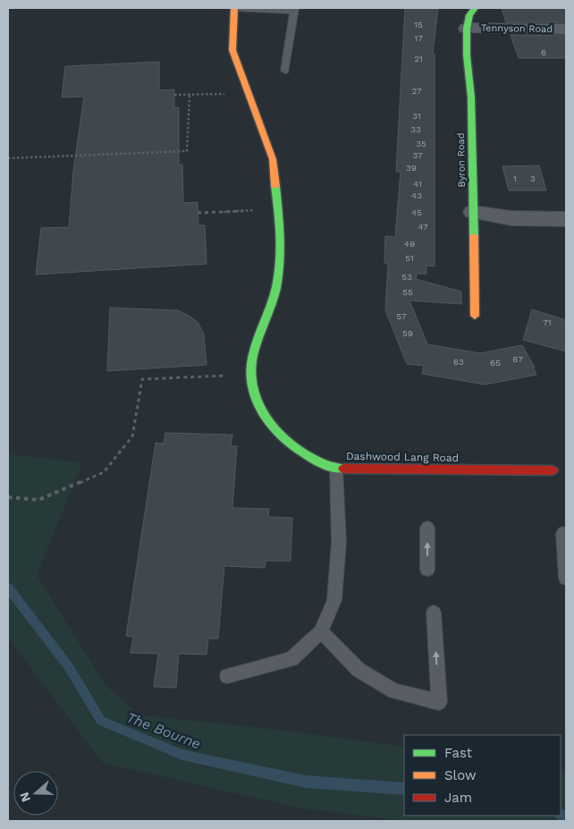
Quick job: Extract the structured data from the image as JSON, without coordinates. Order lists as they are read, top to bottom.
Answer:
{
  "streets": {
    "street": ["Tennyson Road", "Byron Road", "Dashwood Lang Road"]
  },
  "crossings": [
    ["Tennyson Road", "Byron Road"]
  ],
  "water": ["The Bourne"],
  "house_numbers": [
    "15",
    "17",
    "6",
    "21",
    "27",
    "31",
    "33",
    "35",
    "37",
    "39",
    "1",
    "3",
    "41",
    "43",
    "45",
    "47",
    "49",
    "51",
    "53",
    "55",
    "57",
    "71",
    "59",
    "67",
    "63",
    "65"
  ],
  "legend": ["Fast", "Slow", "Jam"],
  "north": "left"
}
